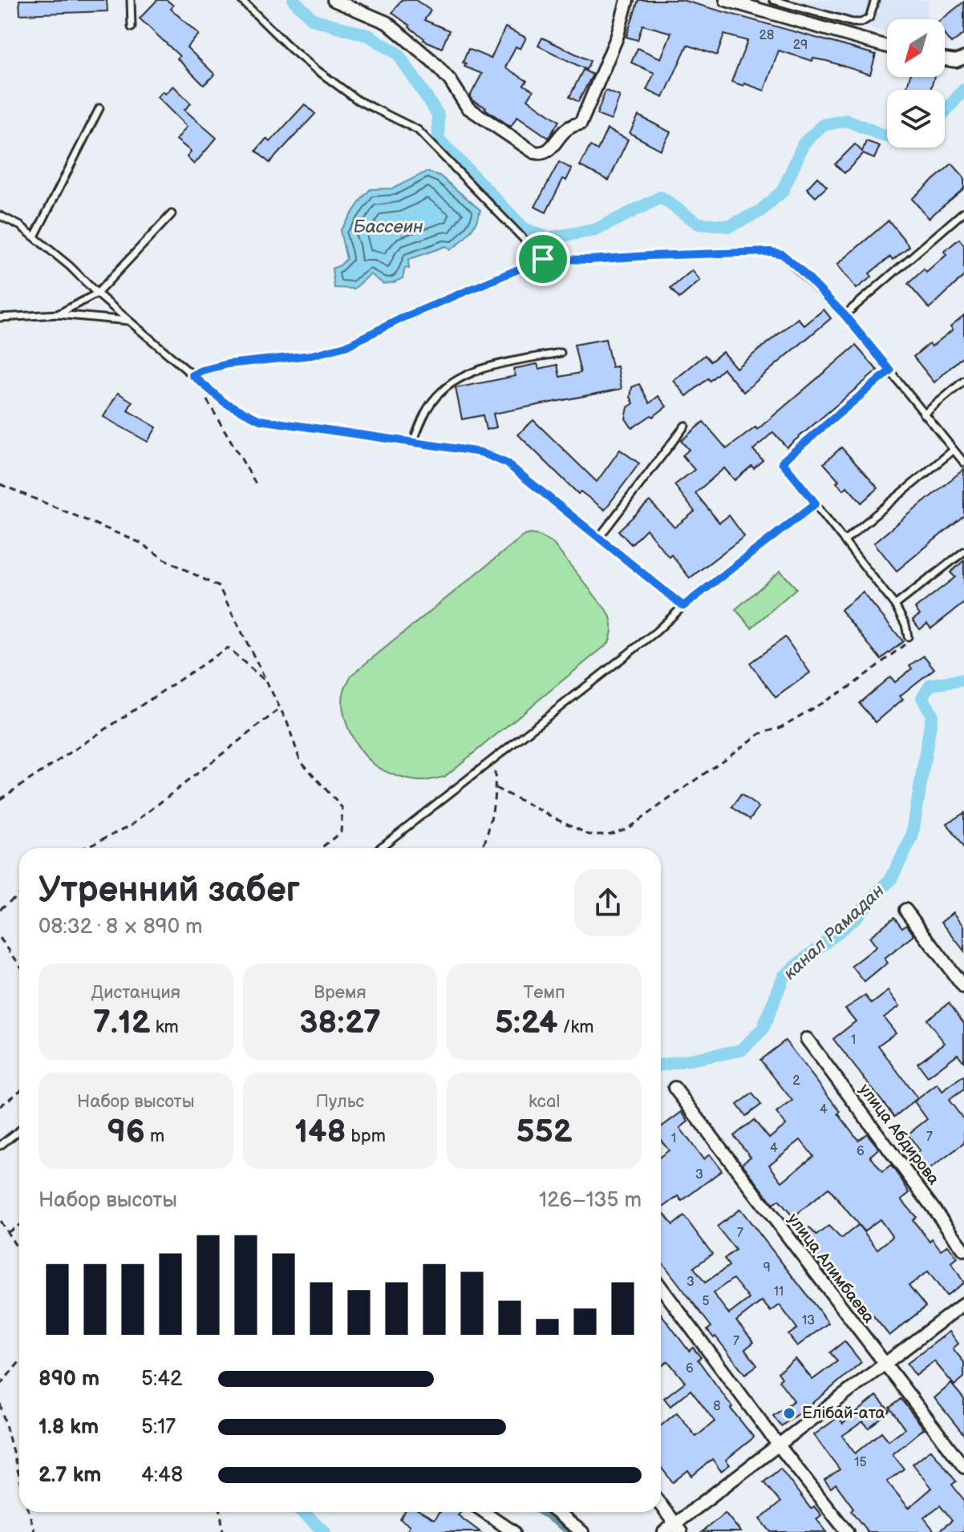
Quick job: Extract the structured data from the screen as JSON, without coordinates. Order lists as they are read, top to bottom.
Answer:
{
  "streets": {
    "street": ["улица Абдирова", "улица Алимбаева"]
  },
  "water": ["Бассеин", "канал Рамадан"],
  "places": ["Елібай-ата"],
  "house_numbers": [
    "28",
    "29",
    "1",
    "2",
    "4",
    "7",
    "1",
    "4",
    "6",
    "3",
    "7",
    "9",
    "3",
    "11",
    "5",
    "13",
    "7",
    "6",
    "8",
    "15"
  ],
  "north": "bottom left",
  "page": {
    "heading": ["Утренний забег", "08:32 · 8 × 890 m"],
    "stats": [
      ["Дистанция", "7.12 km"],
      ["Время", "38:27"],
      ["Темп", "5:24 /km"],
      ["Набор высоты", "96 m"],
      ["Пульс", "148 bpm"],
      ["kcal", "552"]
    ],
    "chart": ["Набор высоты", "126–135 m"],
    "list": [
      {
        "name": "890 m",
        "note": "5:42"
      },
      {
        "name": "1.8 km",
        "note": "5:17"
      },
      {
        "name": "2.7 km",
        "note": "4:48"
      }
    ]
  }
}
